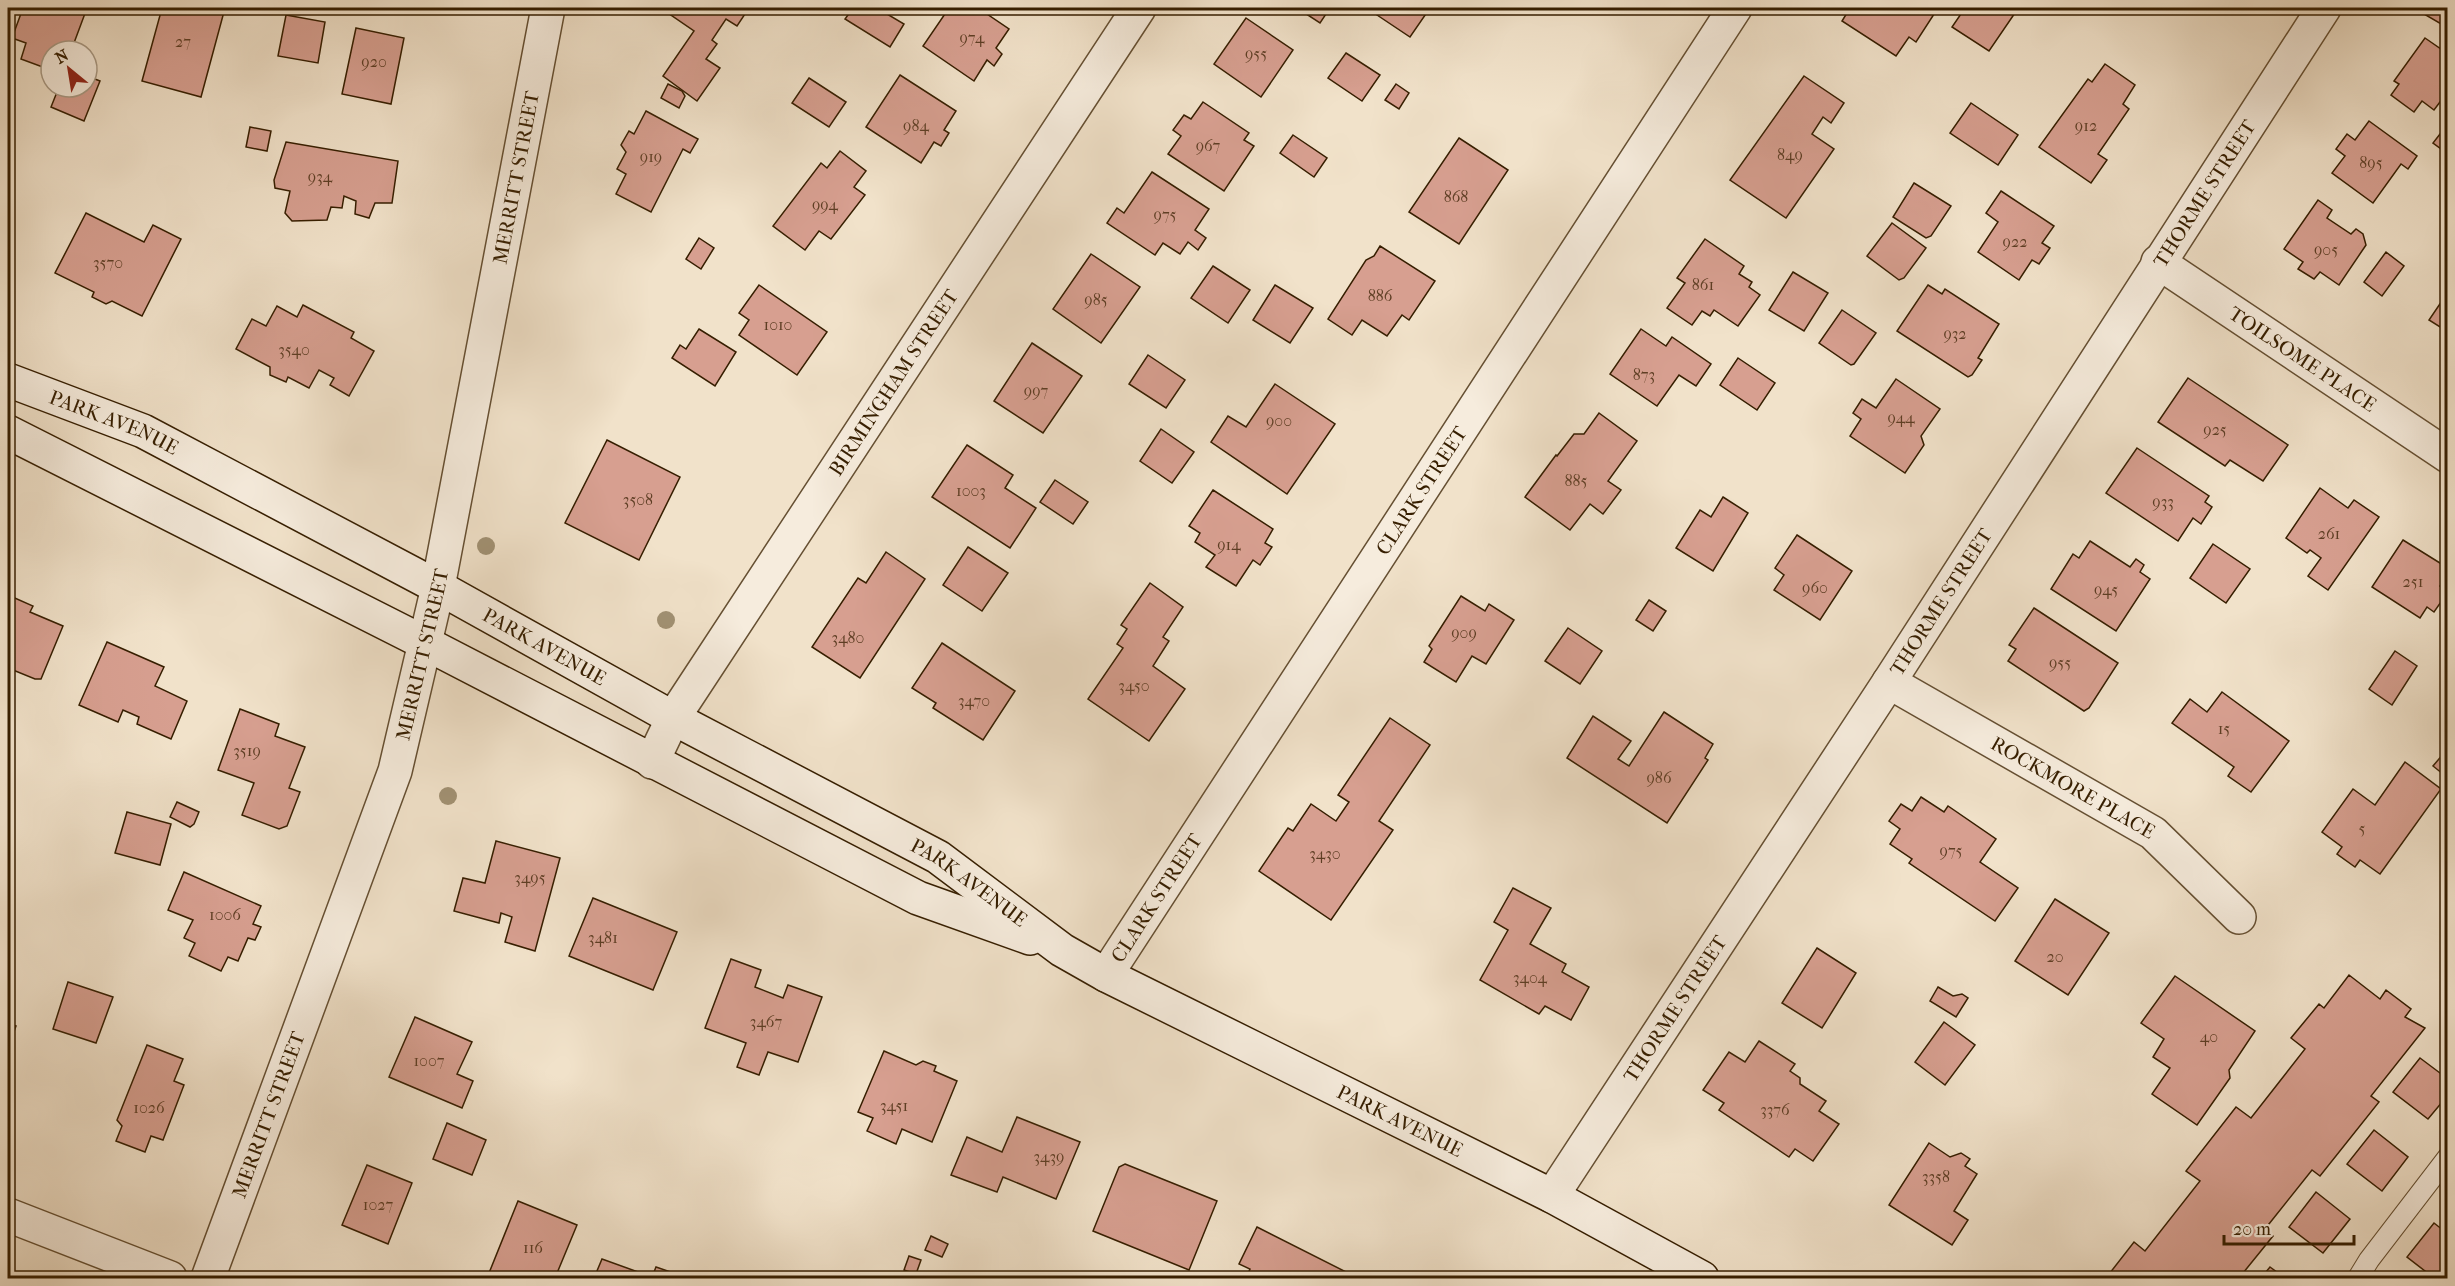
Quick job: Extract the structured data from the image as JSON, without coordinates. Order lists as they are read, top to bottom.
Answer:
{
  "streets": {
    "street": [
      "MERRITT STREET",
      "THORME STREET",
      "TOILSOME PLACE",
      "BIRMINGHAM STREET",
      "PARK AVENUE",
      "CLARK STREET",
      "ROCKMORE PLACE"
    ]
  },
  "crossings": [
    ["MERRITT STREET", "PARK AVENUE"],
    ["THORME STREET", "TOILSOME PLACE"],
    ["THORME STREET", "PARK AVENUE"],
    ["THORME STREET", "ROCKMORE PLACE"],
    ["BIRMINGHAM STREET", "PARK AVENUE"],
    ["PARK AVENUE", "CLARK STREET"]
  ],
  "house_numbers": [
    "974",
    "27",
    "955",
    "920",
    "984",
    "912",
    "967",
    "849",
    "919",
    "895",
    "934",
    "868",
    "994",
    "975",
    "922",
    "905",
    "3570",
    "861",
    "886",
    "985",
    "1010",
    "932",
    "3540",
    "873",
    "997",
    "944",
    "900",
    "925",
    "885",
    "1003",
    "3508",
    "933",
    "261",
    "914",
    "251",
    "960",
    "945",
    "909",
    "3480",
    "955",
    "3450",
    "3470",
    "15",
    "3519",
    "986",
    "5",
    "975",
    "3430",
    "3495",
    "1006",
    "3481",
    "20",
    "3404",
    "3467",
    "40",
    "1007",
    "3451",
    "1026",
    "3376",
    "3439",
    "3358",
    "1027",
    "116"
  ],
  "scale_bar": "20 m",
  "north": "top left"
}
